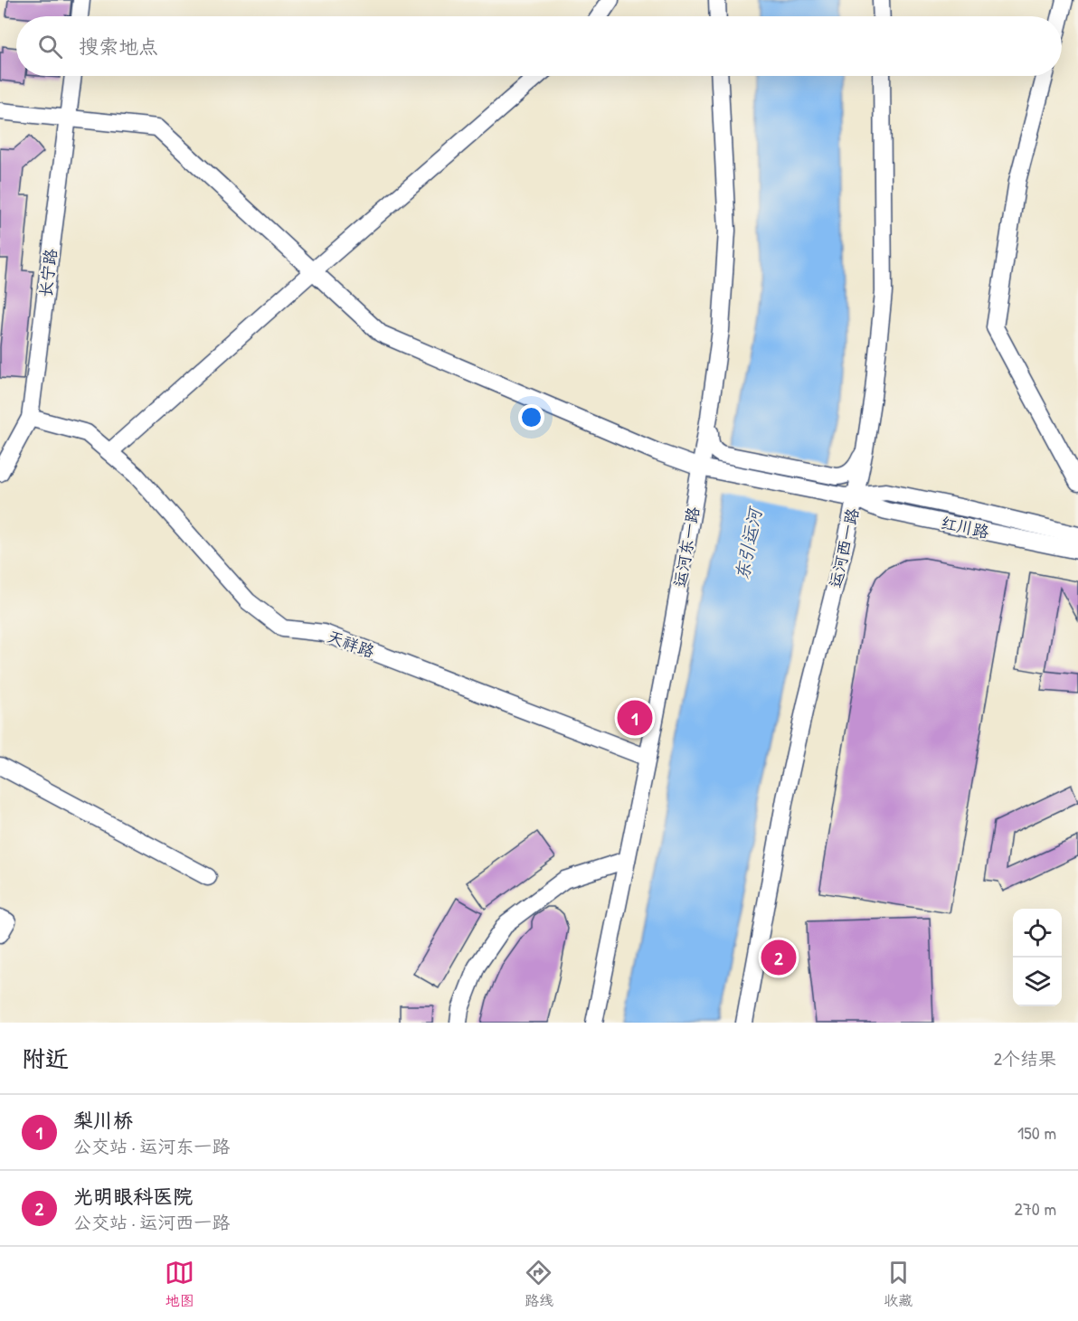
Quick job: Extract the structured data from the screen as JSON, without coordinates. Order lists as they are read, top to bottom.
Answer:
{
  "streets": {
    "street": [
      "长宁路",
      "红川路",
      "运河东一路",
      "运河西一路",
      "天祥路"
    ]
  },
  "crossings": [
    ["长宁路", "红川路"],
    ["长宁路", "天祥路"],
    ["红川路", "运河东一路"],
    ["红川路", "运河西一路"],
    ["运河东一路", "天祥路"]
  ],
  "water": ["东引运河"],
  "page": {
    "search": "搜索地点",
    "pins": ["1", "2"],
    "heading": ["附近", "2个结果"],
    "list": [
      {
        "mark": "1",
        "name": "梨川桥",
        "note": "公交站 · 运河东一路",
        "value": "150 m"
      },
      {
        "mark": "2",
        "name": "光明眼科医院",
        "note": "公交站 · 运河西一路",
        "value": "270 m"
      }
    ],
    "nav": ["地图", "路线", "收藏"]
  }
}
